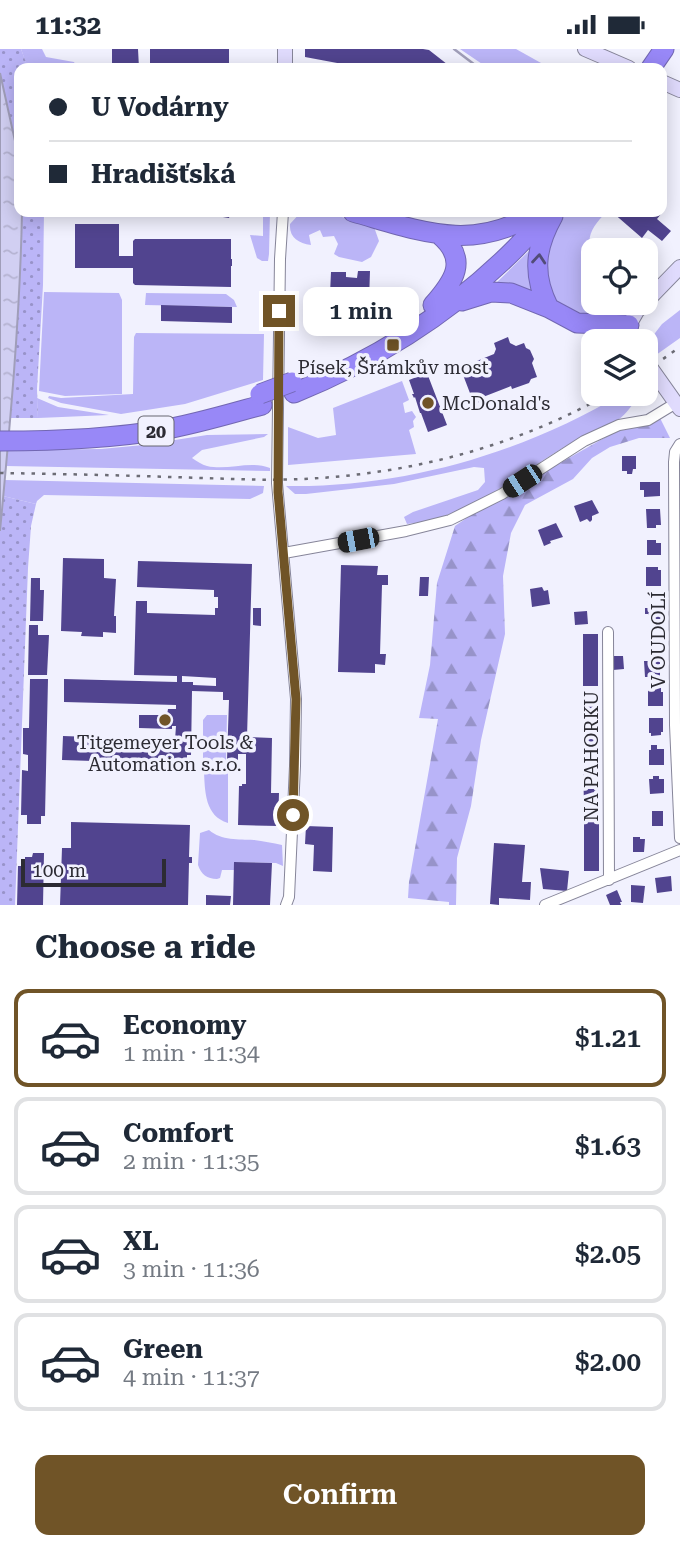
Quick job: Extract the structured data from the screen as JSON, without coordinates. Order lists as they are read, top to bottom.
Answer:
{
  "streets": {
    "highway": ["20"],
    "street": ["V OUDOLÍ", "NA PAHORKU"]
  },
  "places": {
    "transit": ["Písek, Šrámkův most"],
    "other": ["McDonald's", "Titgemeyer Tools & Automation s.r.o."]
  },
  "scale_bar": "100 m",
  "page": {
    "status": "11:32",
    "banner": ["U Vodárny", "Hradišťská"],
    "bubble": "1 min",
    "scale": "100 m",
    "heading": "Choose a ride",
    "list": [
      {
        "name": "Economy",
        "note": "1 min · 11:34",
        "value": "$1.21"
      },
      {
        "name": "Comfort",
        "note": "2 min · 11:35",
        "value": "$1.63"
      },
      {
        "name": "XL",
        "note": "3 min · 11:36",
        "value": "$2.05"
      },
      {
        "name": "Green",
        "note": "4 min · 11:37",
        "value": "$2.00"
      }
    ],
    "buttons": "Confirm"
  }
}
